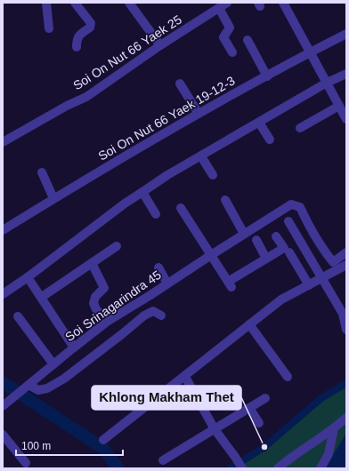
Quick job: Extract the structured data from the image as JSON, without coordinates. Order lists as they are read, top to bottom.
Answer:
{
  "streets": {
    "street": ["Soi On Nut 66 Yaek 25", "Soi On Nut 66 Yaek 19-12-3", "Soi Srinagarindra 45"]
  },
  "places": ["Khlong Makham Thet"],
  "scale_bar": "100 m"
}
